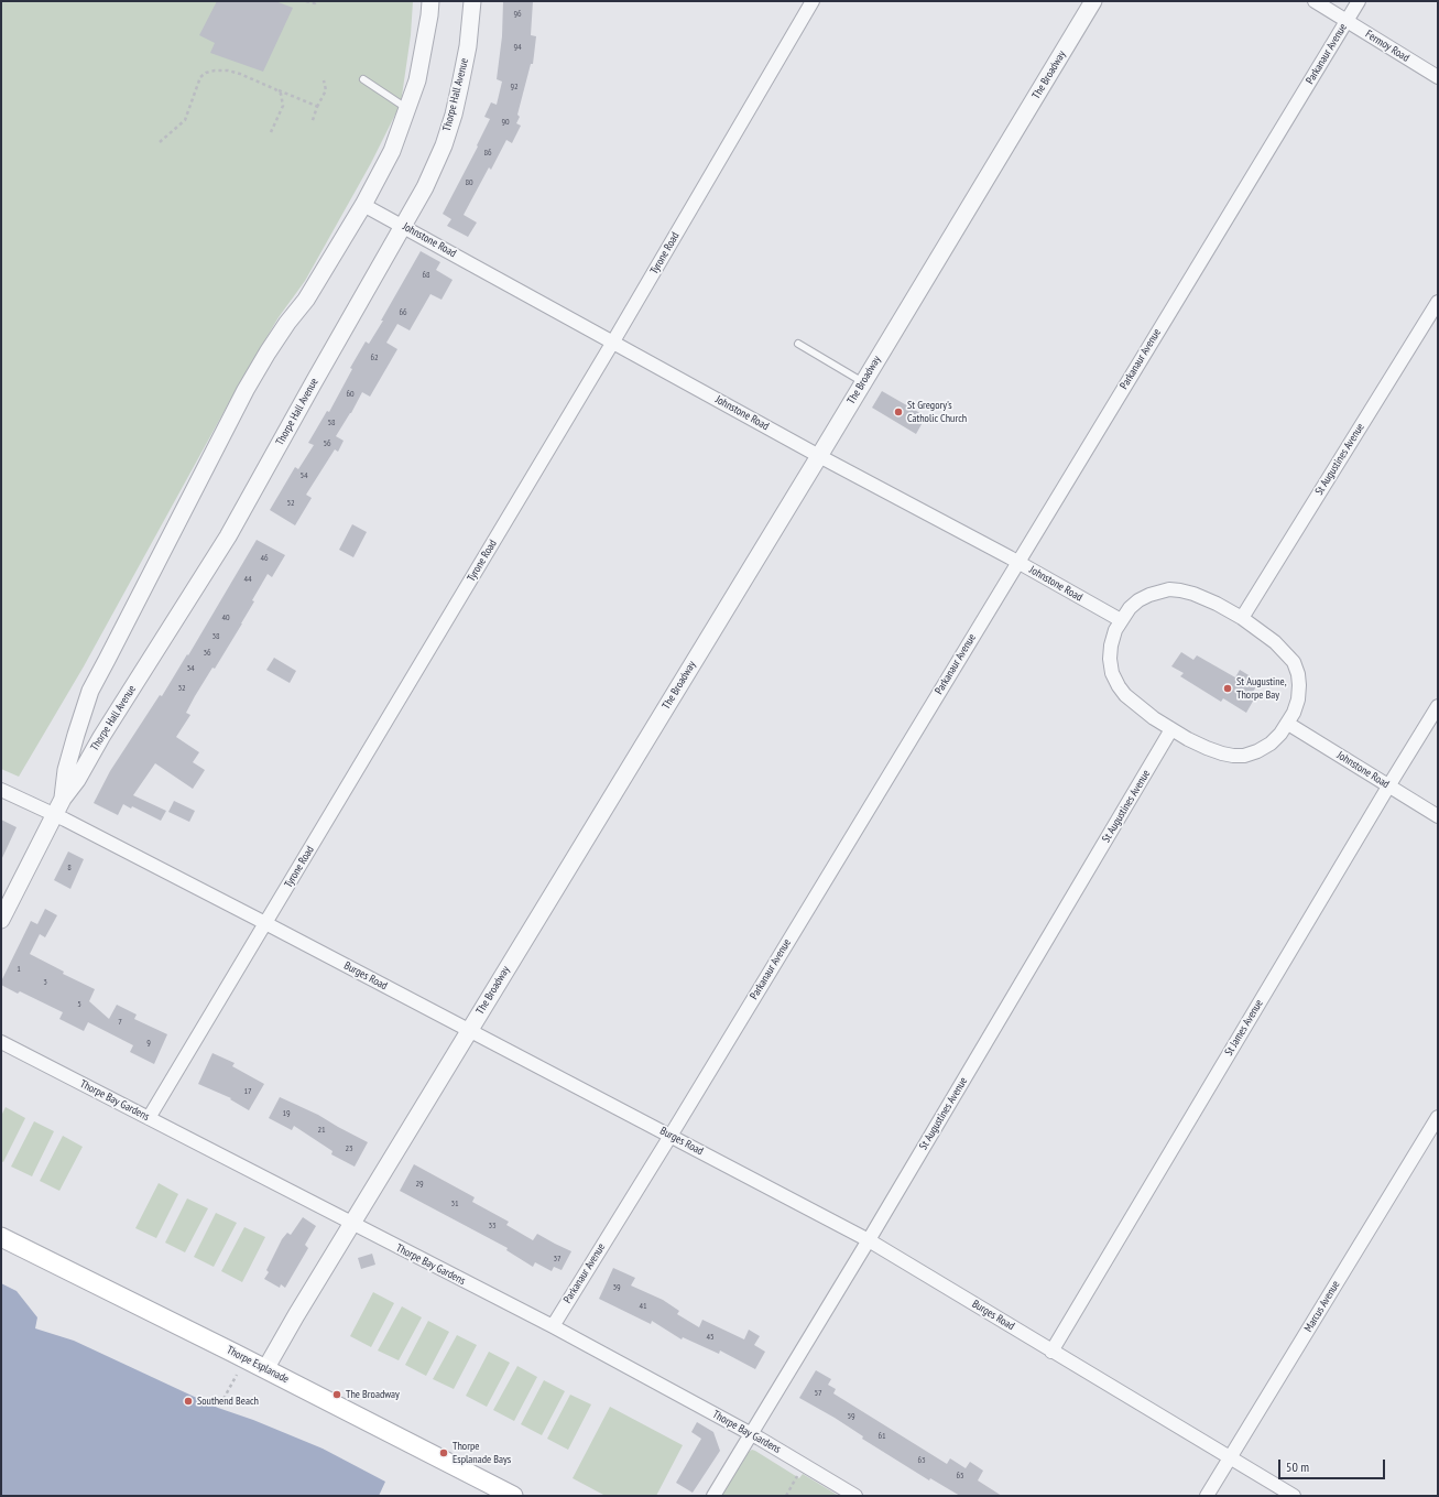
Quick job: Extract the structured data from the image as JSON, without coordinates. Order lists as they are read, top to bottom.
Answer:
{
  "streets": {
    "main road": ["Thorpe Esplanade"],
    "street": [
      "Fermoy Road",
      "Parkanaur Avenue",
      "The Broadway",
      "Thorpe Hall Avenue",
      "Johnstone Road",
      "Tyrone Road",
      "St Augustines Avenue",
      "Burges Road",
      "St James Avenue",
      "Thorpe Bay Gardens",
      "Marcus Avenue"
    ]
  },
  "crossings": [
    ["Fermoy Road", "Parkanaur Avenue"],
    ["Parkanaur Avenue", "Johnstone Road"],
    ["Parkanaur Avenue", "Burges Road"],
    ["Parkanaur Avenue", "Thorpe Bay Gardens"],
    ["The Broadway", "Johnstone Road"],
    ["The Broadway", "Burges Road"],
    ["The Broadway", "Thorpe Bay Gardens"],
    ["The Broadway", "Thorpe Esplanade"],
    ["Thorpe Hall Avenue", "Johnstone Road"],
    ["Thorpe Hall Avenue", "Burges Road"],
    ["Johnstone Road", "Tyrone Road"],
    ["Johnstone Road", "St James Avenue"],
    ["Tyrone Road", "Burges Road"],
    ["Tyrone Road", "Thorpe Bay Gardens"],
    ["St Augustines Avenue", "Burges Road"],
    ["St Augustines Avenue", "Thorpe Bay Gardens"],
    ["Burges Road", "St James Avenue"],
    ["Burges Road", "Marcus Avenue"]
  ],
  "places": [
    "St Gregory's Catholic Church",
    "St Augustine, Thorpe Bay",
    "The Broadway",
    "Southend Beach",
    "Thorpe Esplanade Bays"
  ],
  "house_numbers": [
    "96",
    "94",
    "92",
    "90",
    "86",
    "80",
    "68",
    "66",
    "62",
    "60",
    "58",
    "56",
    "54",
    "52",
    "46",
    "44",
    "40",
    "38",
    "36",
    "34",
    "32",
    "8",
    "1",
    "3",
    "5",
    "7",
    "9",
    "17",
    "19",
    "21",
    "23",
    "29",
    "31",
    "33",
    "37",
    "39",
    "41",
    "45",
    "57",
    "59",
    "61",
    "63",
    "65"
  ],
  "scale_bar": "50 m"
}
